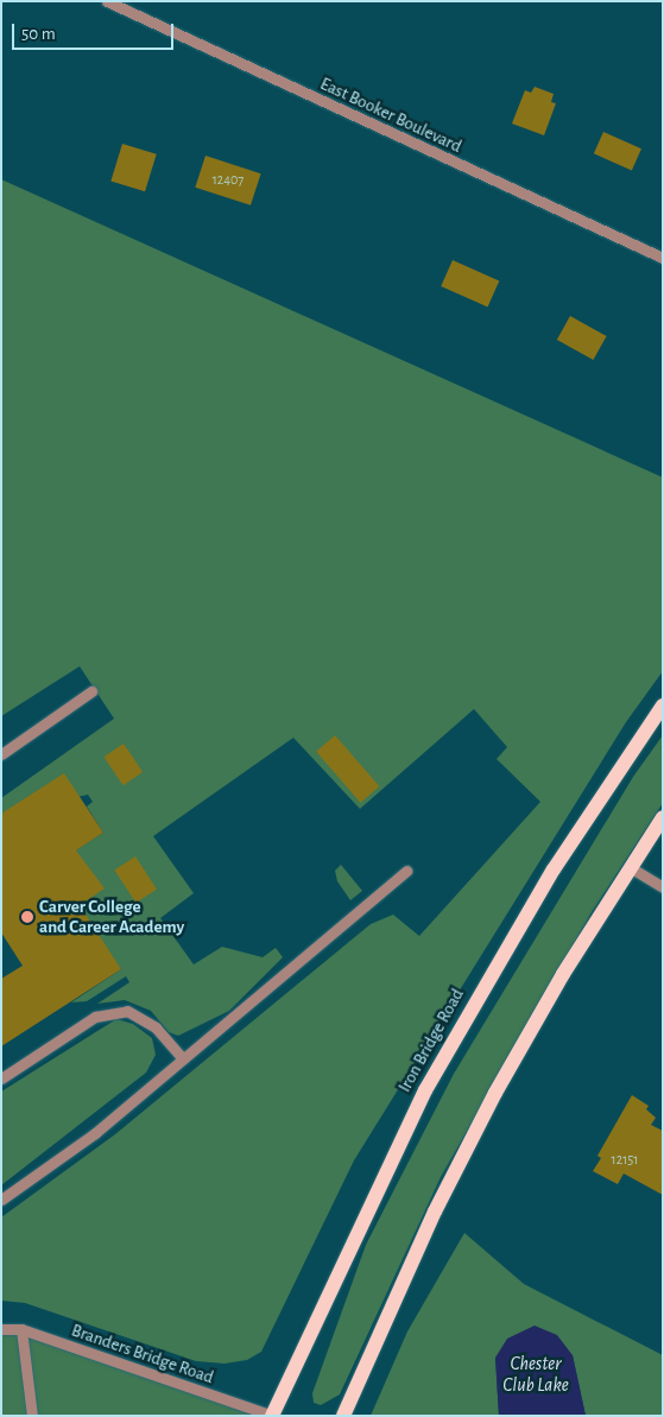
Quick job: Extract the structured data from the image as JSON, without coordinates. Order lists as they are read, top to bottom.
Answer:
{
  "streets": {
    "main road": ["Iron Bridge Road"],
    "street": ["East Booker Boulevard", "Branders Bridge Road"]
  },
  "crossings": [
    ["Iron Bridge Road", "Branders Bridge Road"]
  ],
  "water": ["Chester Club Lake"],
  "places": ["Carver College and Career Academy"],
  "house_numbers": ["12407", "12151"],
  "scale_bar": "50 m"
}
